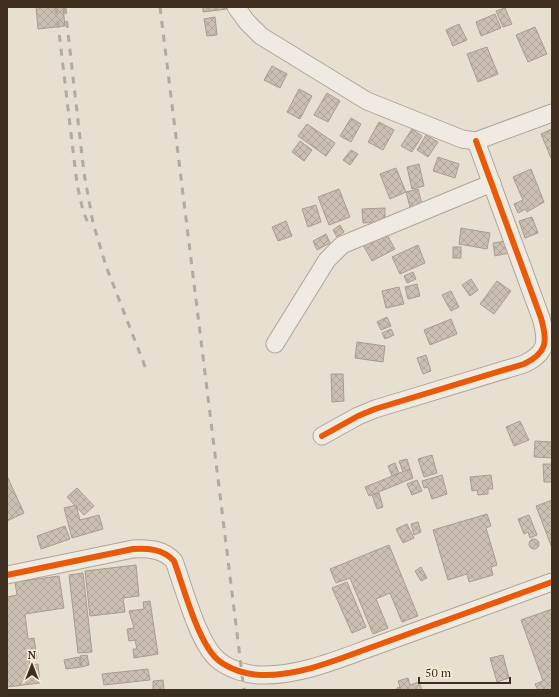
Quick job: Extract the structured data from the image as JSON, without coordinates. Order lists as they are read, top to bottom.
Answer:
{
  "scale_bar": "50 m",
  "north": "top"
}
